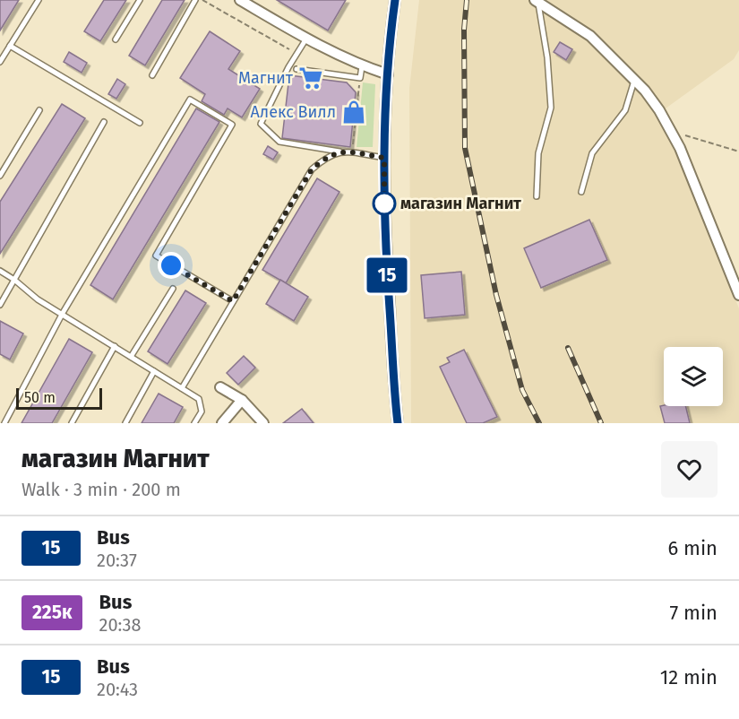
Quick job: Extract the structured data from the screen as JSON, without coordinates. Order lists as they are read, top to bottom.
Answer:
{
  "places": {
    "supermarket": ["Магнит"],
    "shop": ["Алекс Вилл"],
    "other": ["магазин Магнит"]
  },
  "lines": ["bus line 15"],
  "scale_bar": "50 m",
  "page": {
    "on_map": "15",
    "scale": "50 m",
    "heading": ["магазин Магнит", "Walk · 3 min · 200 m"],
    "list": [
      {
        "mark": "15",
        "name": "Bus",
        "note": "20:37",
        "value": "6 min"
      },
      {
        "mark": "225к",
        "name": "Bus",
        "note": "20:38",
        "value": "7 min"
      },
      {
        "mark": "15",
        "name": "Bus",
        "note": "20:43",
        "value": "12 min"
      }
    ]
  }
}
